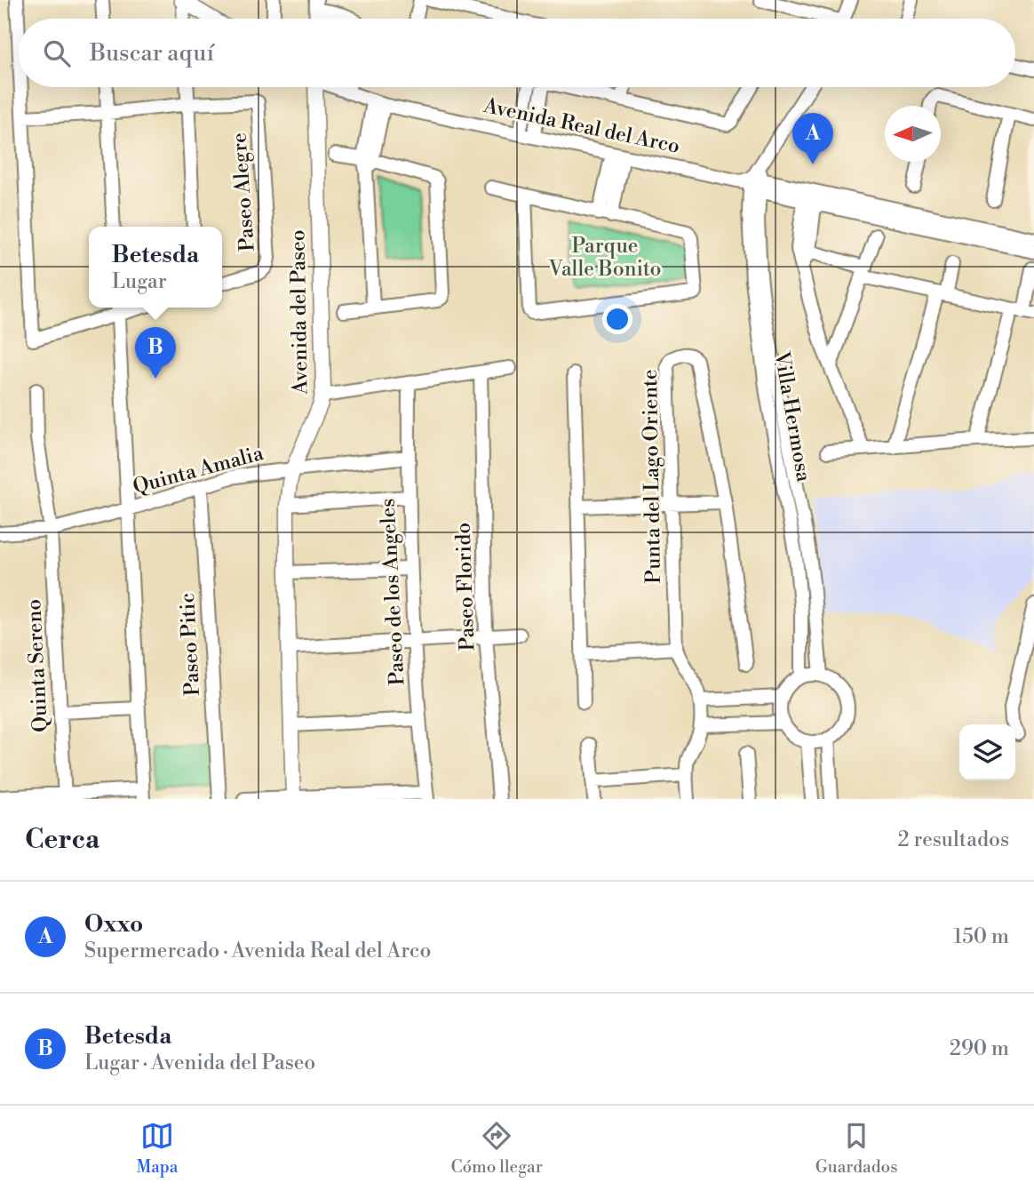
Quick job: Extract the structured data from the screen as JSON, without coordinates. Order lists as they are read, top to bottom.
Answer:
{
  "streets": {
    "street": [
      "Avenida Real del Arco",
      "Paseo Alegre",
      "Avenida del Paseo",
      "Villa Hermosa",
      "Quinta Amalia",
      "Punta del Lago Oriente",
      "Paseo Florido",
      "Paseo de los Angeles",
      "Paseo Pitic",
      "Quinta Sereno"
    ]
  },
  "crossings": [
    ["Avenida Real del Arco", "Villa Hermosa"],
    ["Avenida del Paseo", "Quinta Amalia"],
    ["Quinta Amalia", "Paseo de los Angeles"],
    ["Quinta Amalia", "Paseo Pitic"],
    ["Quinta Amalia", "Quinta Sereno"]
  ],
  "parks": ["Parque Valle Bonito"],
  "north": "left",
  "page": {
    "search": "Buscar aquí",
    "pins": ["A", "B"],
    "popup": ["Betesda", "Lugar"],
    "heading": ["Cerca", "2 resultados"],
    "list": [
      {
        "mark": "A",
        "name": "Oxxo",
        "note": "Supermercado · Avenida Real del Arco",
        "value": "150 m"
      },
      {
        "mark": "B",
        "name": "Betesda",
        "note": "Lugar · Avenida del Paseo",
        "value": "290 m"
      }
    ],
    "nav": ["Mapa", "Cómo llegar", "Guardados"]
  }
}
